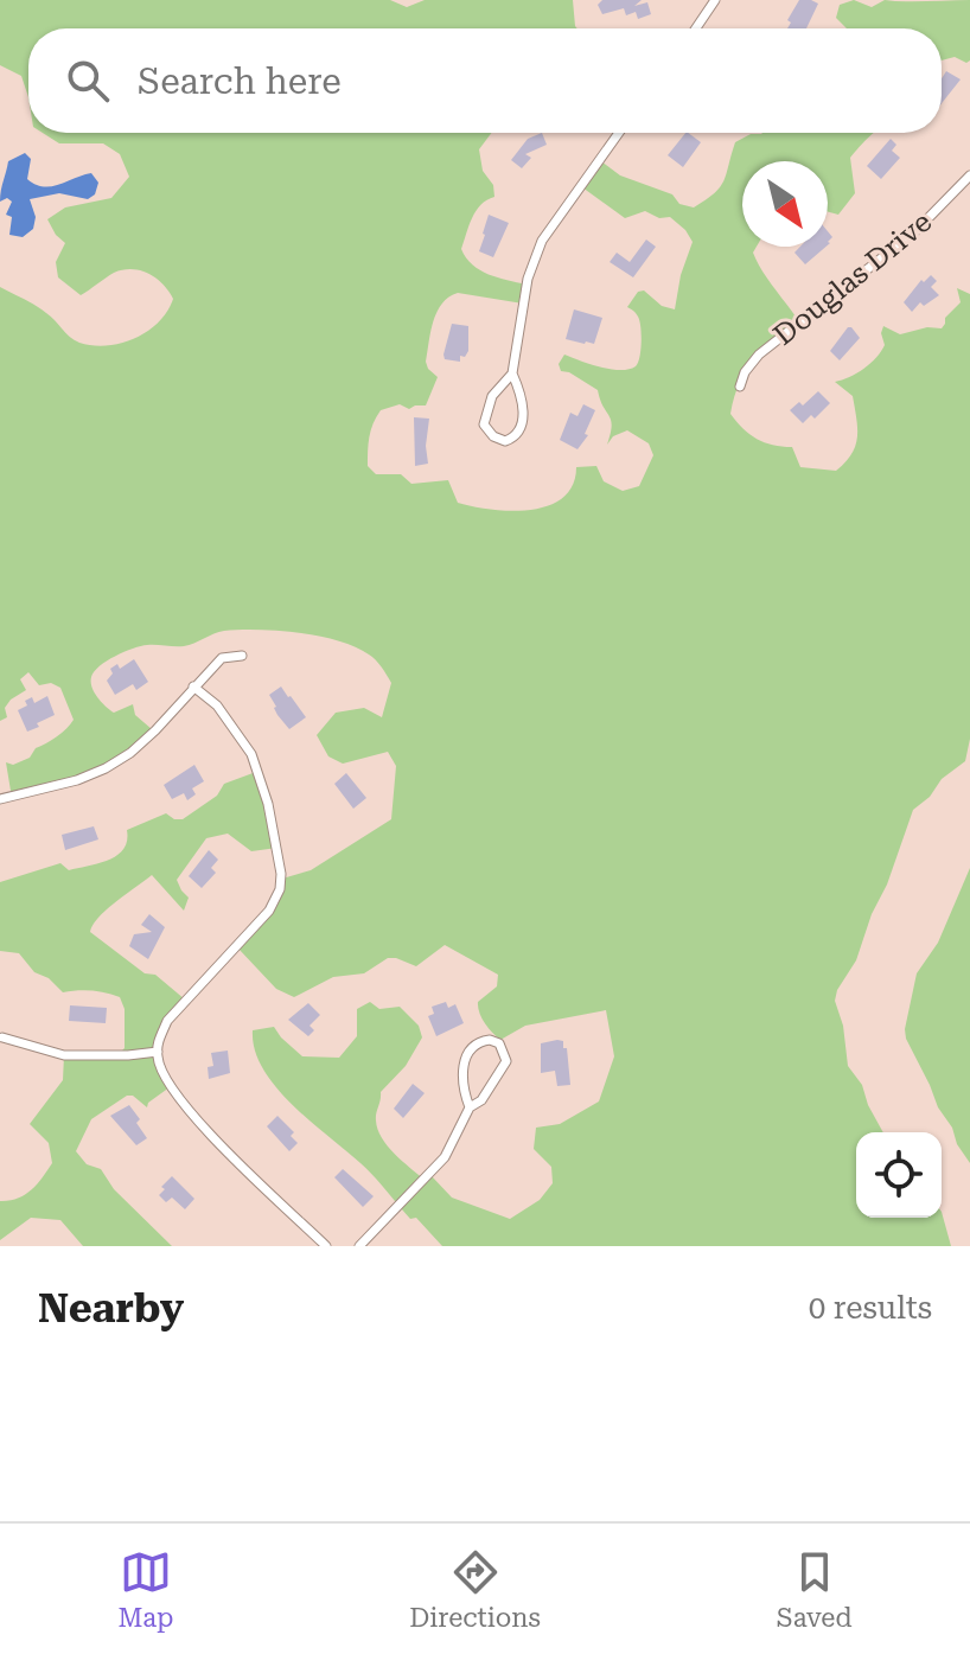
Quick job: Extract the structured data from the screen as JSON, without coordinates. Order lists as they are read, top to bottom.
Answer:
{
  "streets": {
    "street": ["Douglas Drive"]
  },
  "north": "bottom right",
  "page": {
    "search": "Search here",
    "heading": ["Nearby", "0 results"],
    "nav": ["Map", "Directions", "Saved"]
  }
}
